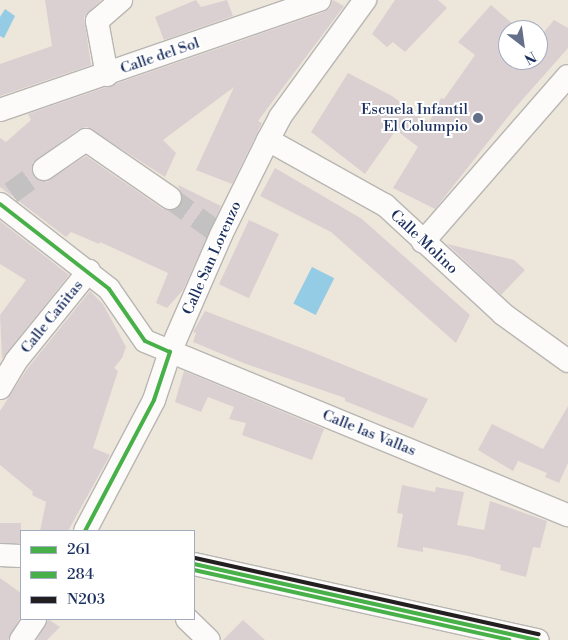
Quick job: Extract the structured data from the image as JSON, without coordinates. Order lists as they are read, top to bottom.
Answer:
{
  "streets": {
    "street": [
      "Calle del Sol",
      "Calle Molino",
      "Calle San Lorenzo",
      "Calle Cañitas",
      "Calle las Vallas"
    ]
  },
  "crossings": [
    ["Calle Molino", "Calle San Lorenzo"],
    ["Calle San Lorenzo", "Calle las Vallas"],
    ["Calle Cañitas", "Calle las Vallas"]
  ],
  "places": ["Escuela Infantil El Columpio"],
  "lines": ["transit line 261", "transit line N203", "transit line 284"],
  "legend": ["261", "284", "N203"],
  "north": "bottom right"
}
